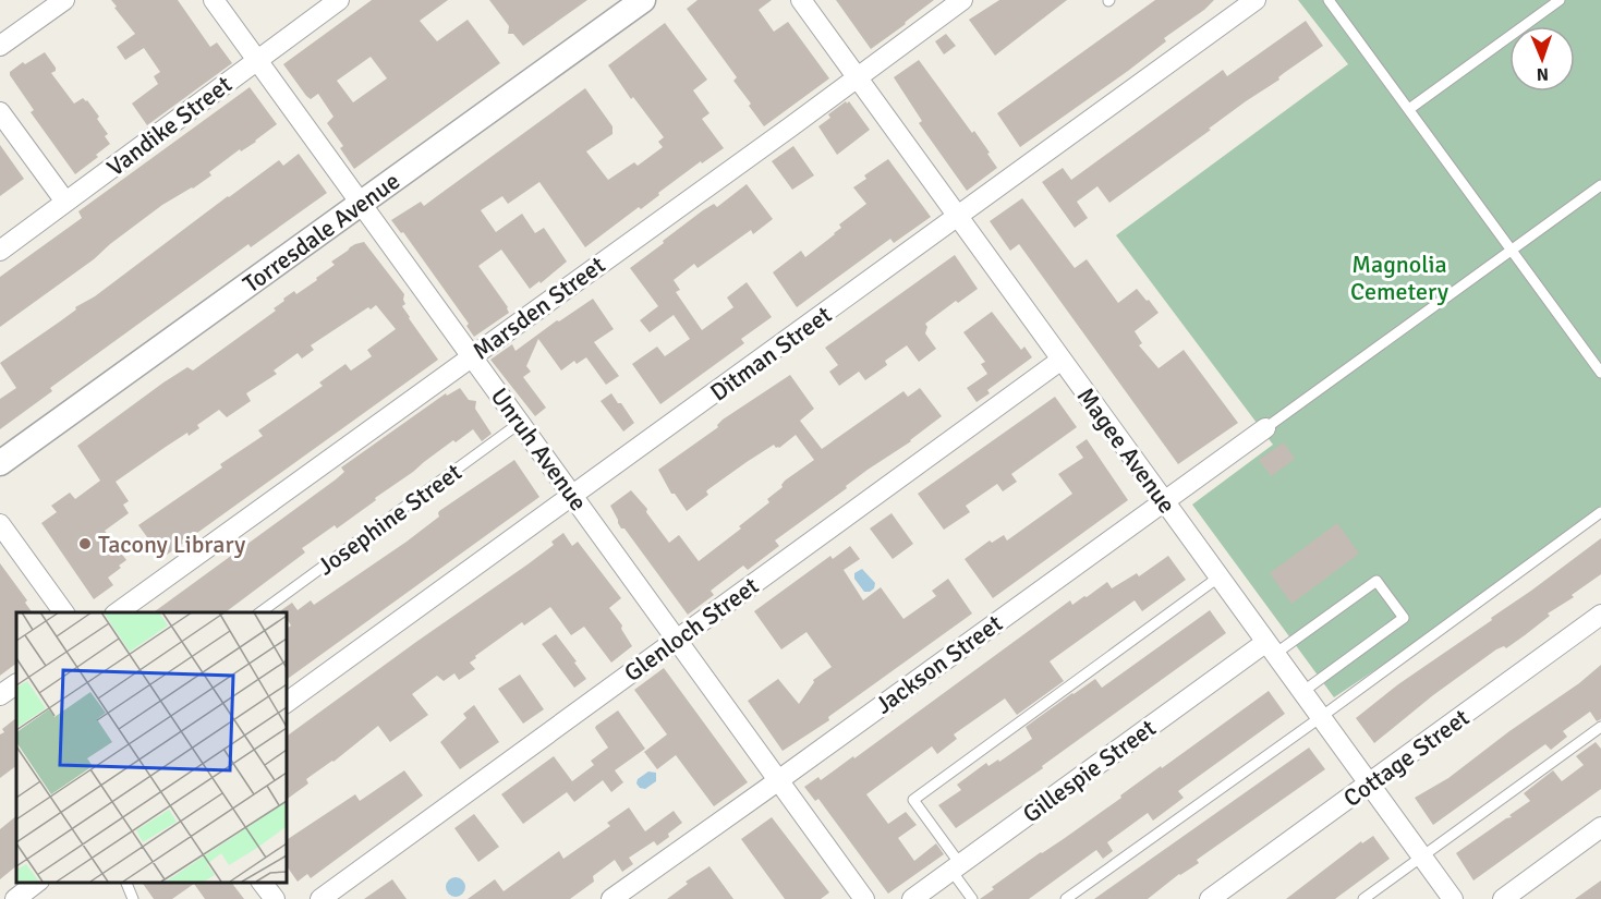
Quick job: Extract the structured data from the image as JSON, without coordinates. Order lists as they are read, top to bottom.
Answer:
{
  "streets": {
    "street": [
      "Vandike Street",
      "Torresdale Avenue",
      "Marsden Street",
      "Ditman Street",
      "Unruh Avenue",
      "Magee Avenue",
      "Glenloch Street",
      "Jackson Street",
      "Cottage Street",
      "Gillespie Street"
    ],
    "lane": ["Josephine Street"]
  },
  "crossings": [
    ["Vandike Street", "Unruh Avenue"],
    ["Torresdale Avenue", "Unruh Avenue"],
    ["Marsden Street", "Unruh Avenue"],
    ["Marsden Street", "Magee Avenue"],
    ["Ditman Street", "Unruh Avenue"],
    ["Ditman Street", "Magee Avenue"],
    ["Unruh Avenue", "Josephine Street"],
    ["Unruh Avenue", "Glenloch Street"],
    ["Unruh Avenue", "Jackson Street"],
    ["Magee Avenue", "Glenloch Street"],
    ["Magee Avenue", "Jackson Street"],
    ["Magee Avenue", "Cottage Street"],
    ["Magee Avenue", "Gillespie Street"]
  ],
  "parks": ["Magnolia Cemetery"],
  "places": ["Tacony Library"],
  "north": "bottom"
}
